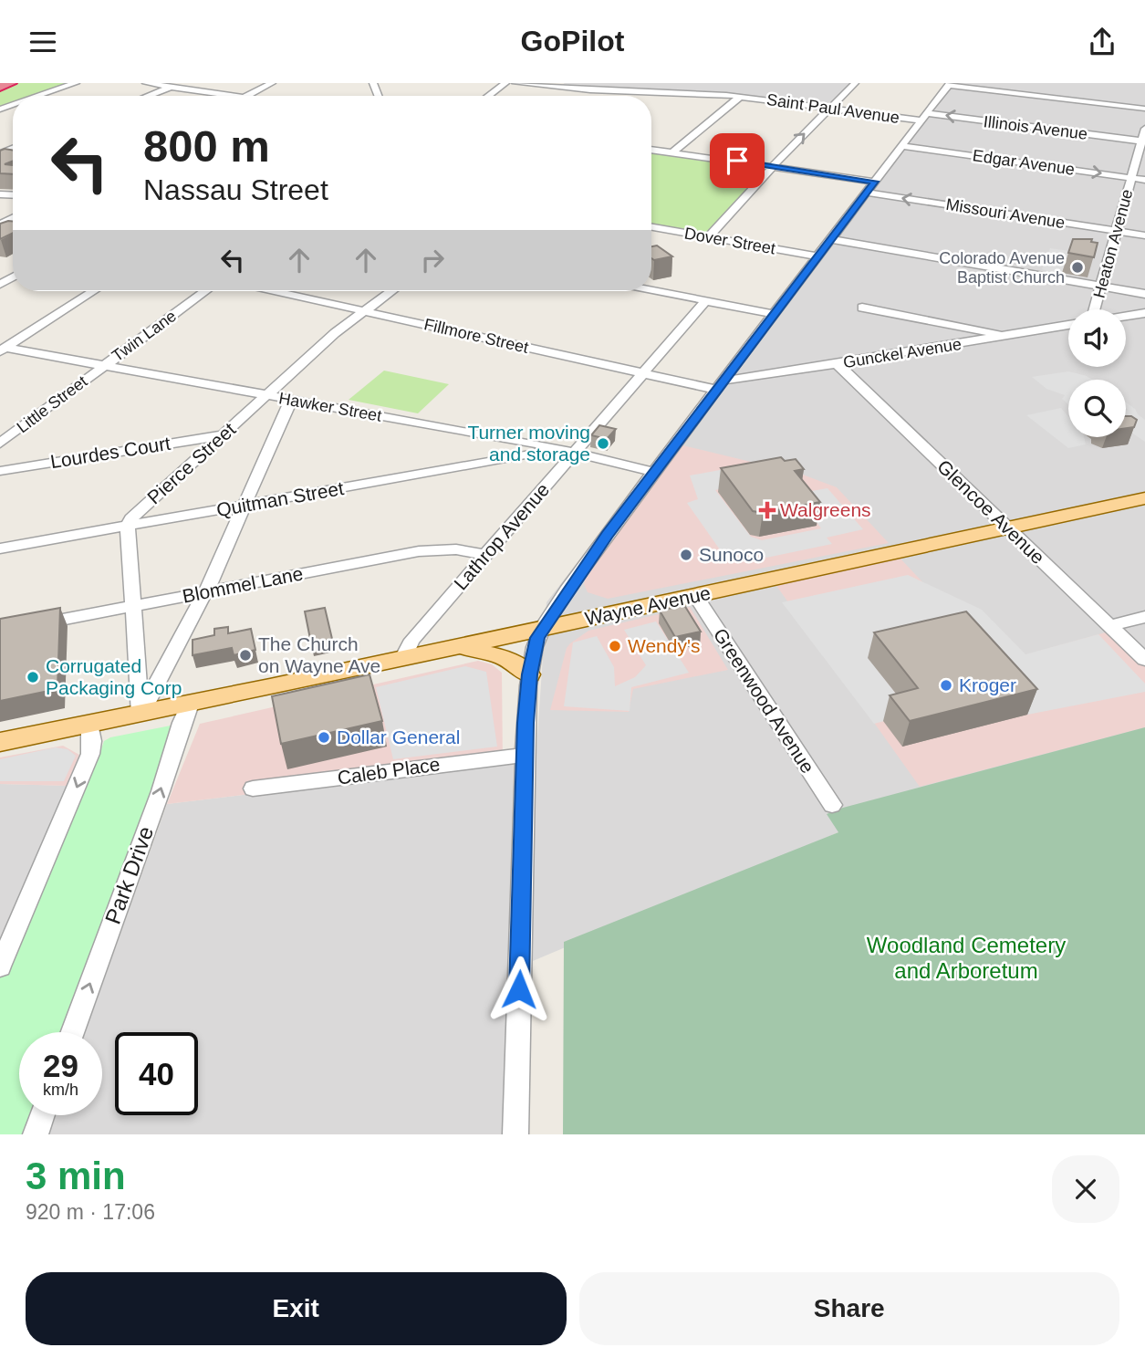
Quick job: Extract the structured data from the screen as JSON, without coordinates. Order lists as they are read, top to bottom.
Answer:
{
  "streets": {
    "main road": ["Wayne Avenue"],
    "street": [
      "Saint Paul Avenue",
      "Illinois Avenue",
      "Edgar Avenue",
      "Missouri Avenue",
      "Dover Street",
      "Heaton Avenue",
      "Twin Lane",
      "Fillmore Street",
      "Gunckel Avenue",
      "Little Street",
      "Hawker Street",
      "Lourdes Court",
      "Pierce Street",
      "Quitman Street",
      "Glencoe Avenue",
      "Lathrop Avenue",
      "Blommel Lane",
      "Greenwood Avenue",
      "Caleb Place",
      "Park Drive"
    ]
  },
  "crossings": [
    ["Saint Paul Avenue", "Illinois Avenue"],
    ["Illinois Avenue", "Heaton Avenue"],
    ["Edgar Avenue", "Heaton Avenue"],
    ["Missouri Avenue", "Heaton Avenue"],
    ["Twin Lane", "Little Street"],
    ["Twin Lane", "Hawker Street"],
    ["Fillmore Street", "Gunckel Avenue"],
    ["Fillmore Street", "Pierce Street"],
    ["Fillmore Street", "Lathrop Avenue"],
    ["Gunckel Avenue", "Glencoe Avenue"],
    ["Little Street", "Hawker Street"],
    ["Hawker Street", "Pierce Street"],
    ["Hawker Street", "Quitman Street"],
    ["Hawker Street", "Lathrop Avenue"],
    ["Lourdes Court", "Pierce Street"],
    ["Pierce Street", "Quitman Street"],
    ["Glencoe Avenue", "Wayne Avenue"],
    ["Lathrop Avenue", "Blommel Lane"],
    ["Lathrop Avenue", "Wayne Avenue"],
    ["Wayne Avenue", "Greenwood Avenue"],
    ["Wayne Avenue", "Park Drive"]
  ],
  "parks": ["Woodland Cemetery and Arboretum"],
  "places": {
    "other": [
      "Colorado Avenue Baptist Church",
      "Turner moving and storage",
      "Sunoco",
      "Wendy's",
      "The Church on Wayne Ave",
      "Corrugated Packaging Corp",
      "Kroger",
      "Dollar General"
    ],
    "health": ["Walgreens"]
  },
  "page": {
    "header": "GoPilot",
    "turn": ["800 m", "Nassau Street"],
    "speed": "29 km/h",
    "limit": "40",
    "heading": ["3 min", "920 m · 17:06"],
    "buttons": ["Exit", "Share"]
  }
}
